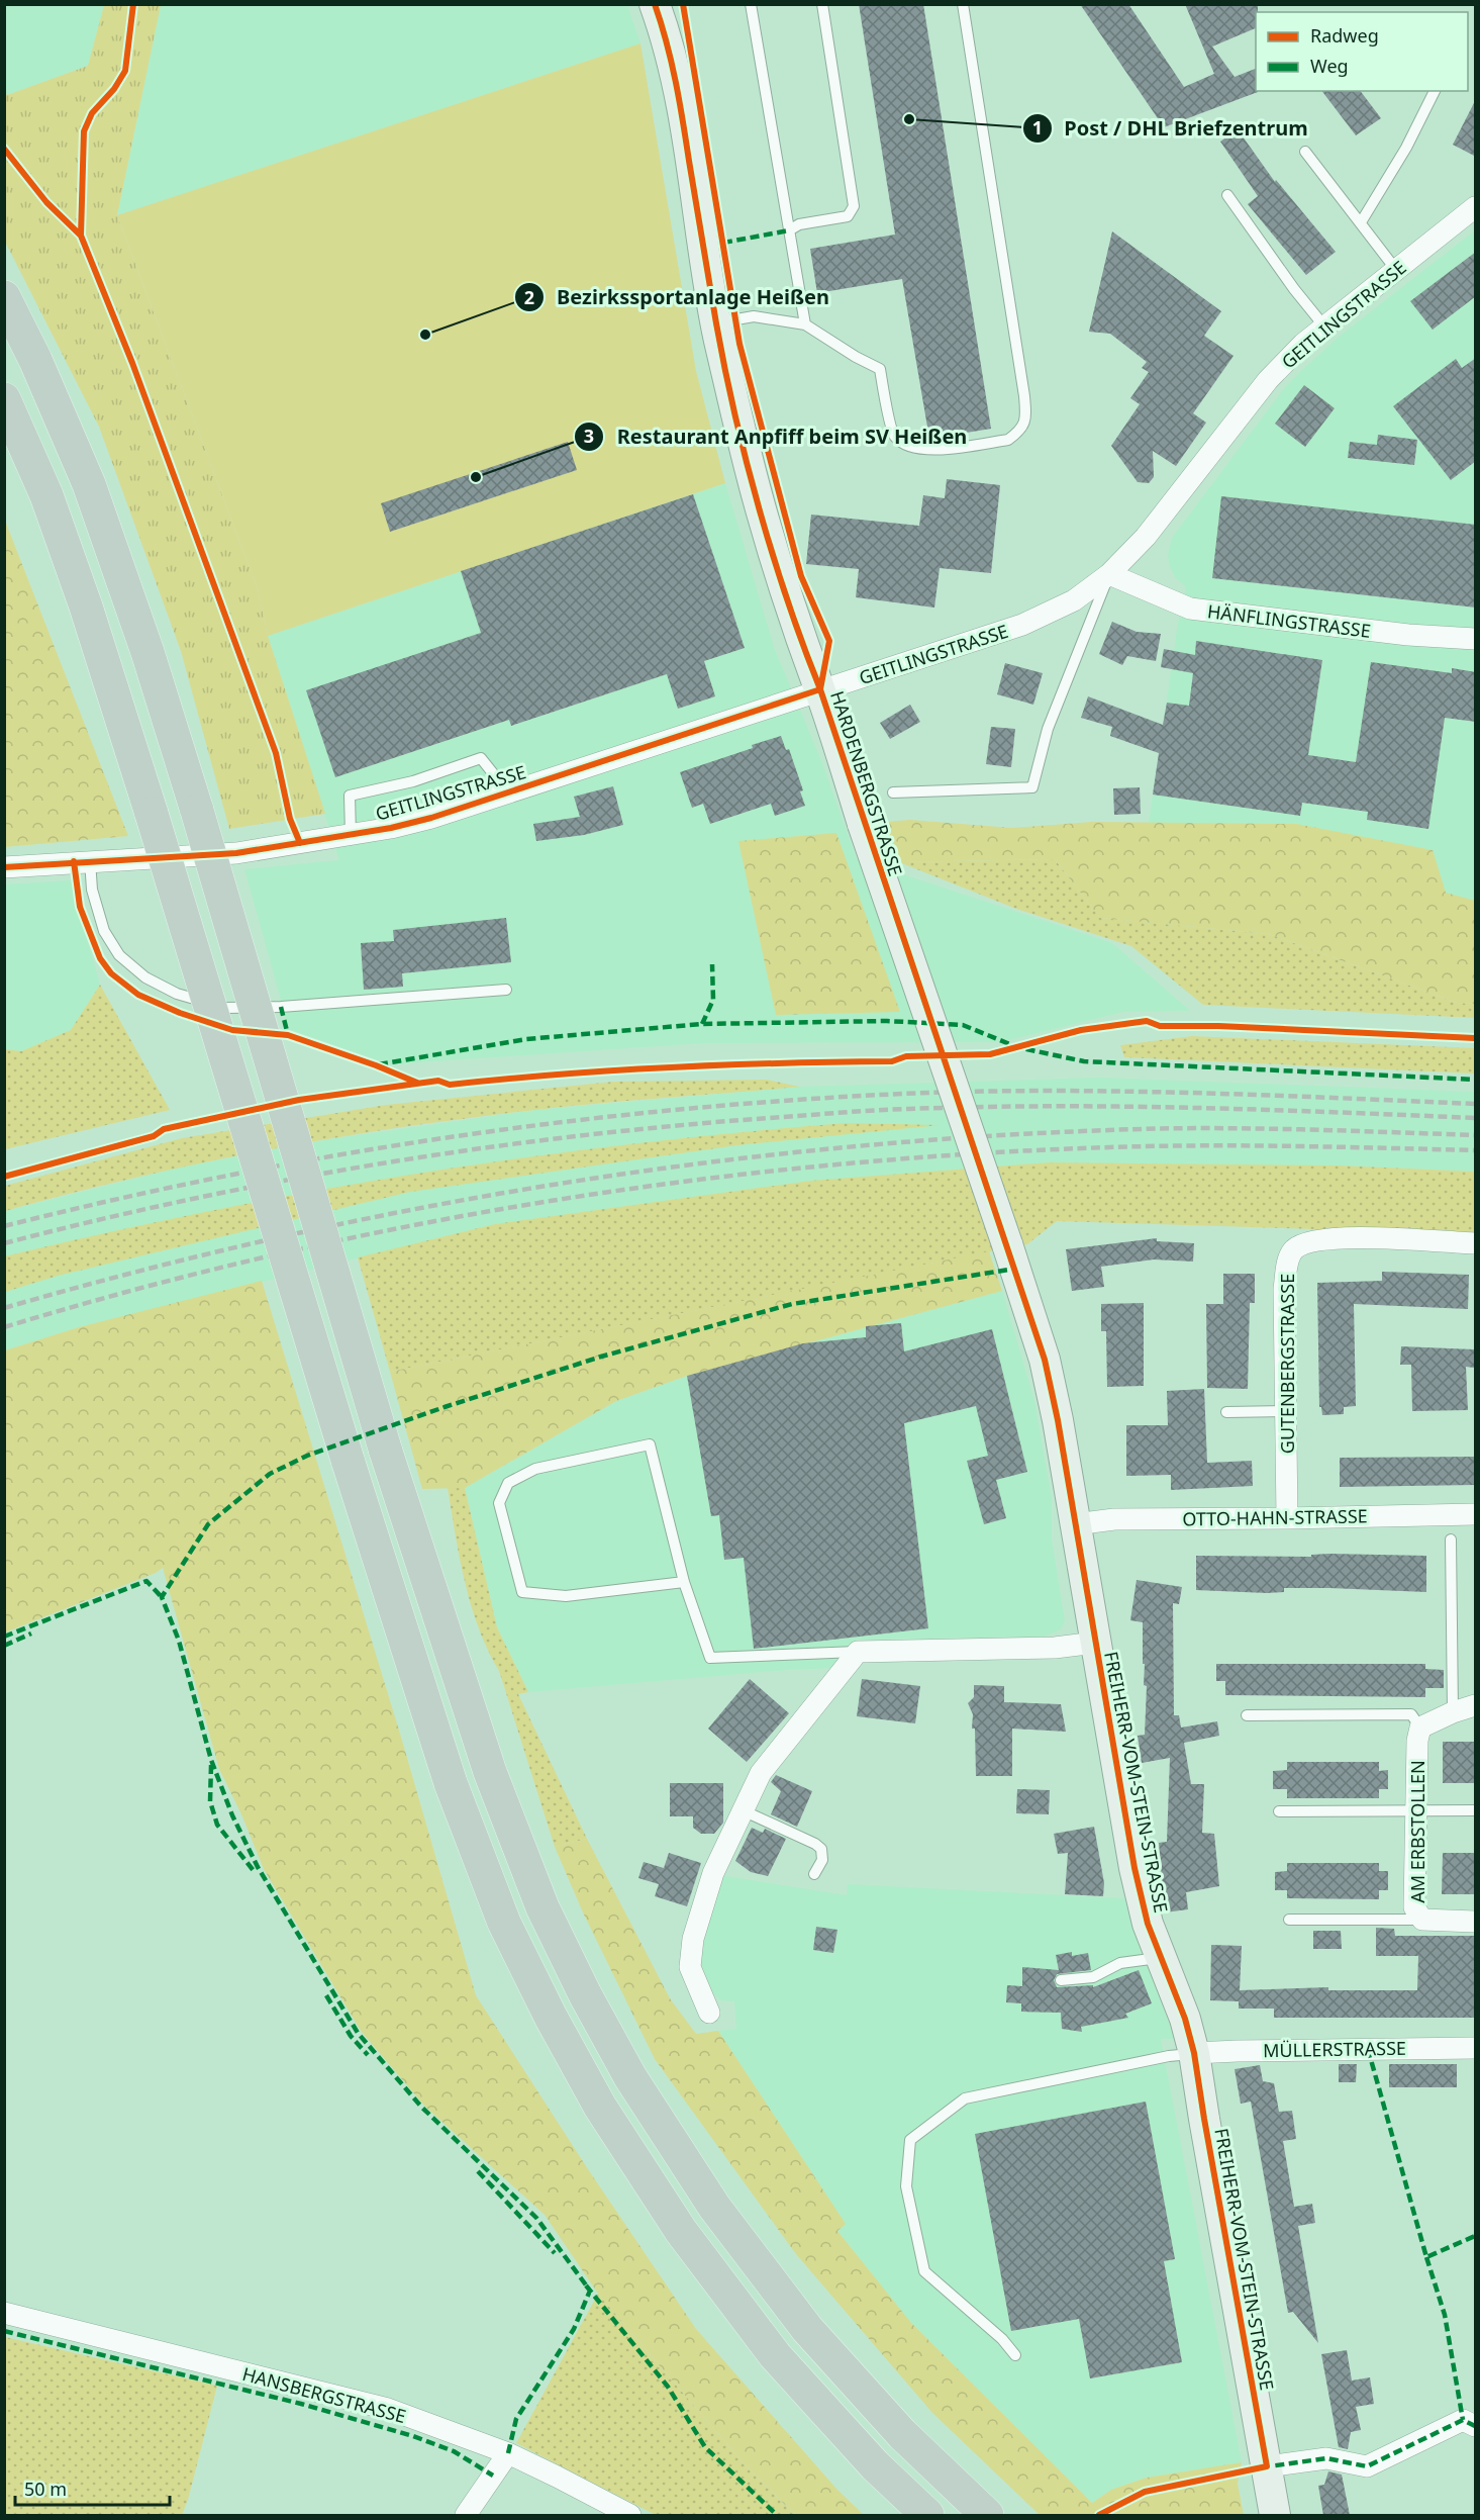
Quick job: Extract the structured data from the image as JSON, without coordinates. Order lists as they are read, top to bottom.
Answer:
{
  "streets": {
    "street": [
      "GEITLINGSTRASSE",
      "HÄNFLINGSTRASSE",
      "HARDENBERGSTRASSE",
      "GUTENBERGSTRASSE",
      "OTTO-HAHN-STRASSE",
      "FREIHERR-VOM-STEIN-STRASSE",
      "AM ERBSTOLLEN",
      "MÜLLERSTRASSE",
      "HANSBERGSTRASSE"
    ]
  },
  "crossings": [
    ["GEITLINGSTRASSE", "HÄNFLINGSTRASSE"],
    ["GEITLINGSTRASSE", "HARDENBERGSTRASSE"],
    ["HARDENBERGSTRASSE", "FREIHERR-VOM-STEIN-STRASSE"],
    ["GUTENBERGSTRASSE", "OTTO-HAHN-STRASSE"],
    ["OTTO-HAHN-STRASSE", "FREIHERR-VOM-STEIN-STRASSE"],
    ["FREIHERR-VOM-STEIN-STRASSE", "MÜLLERSTRASSE"]
  ],
  "places": ["Post / DHL Briefzentrum", "Bezirkssportanlage Heißen", "Restaurant Anpfiff beim SV Heißen"],
  "legend": ["Radweg", "Weg"],
  "scale_bar": "50 m"
}
